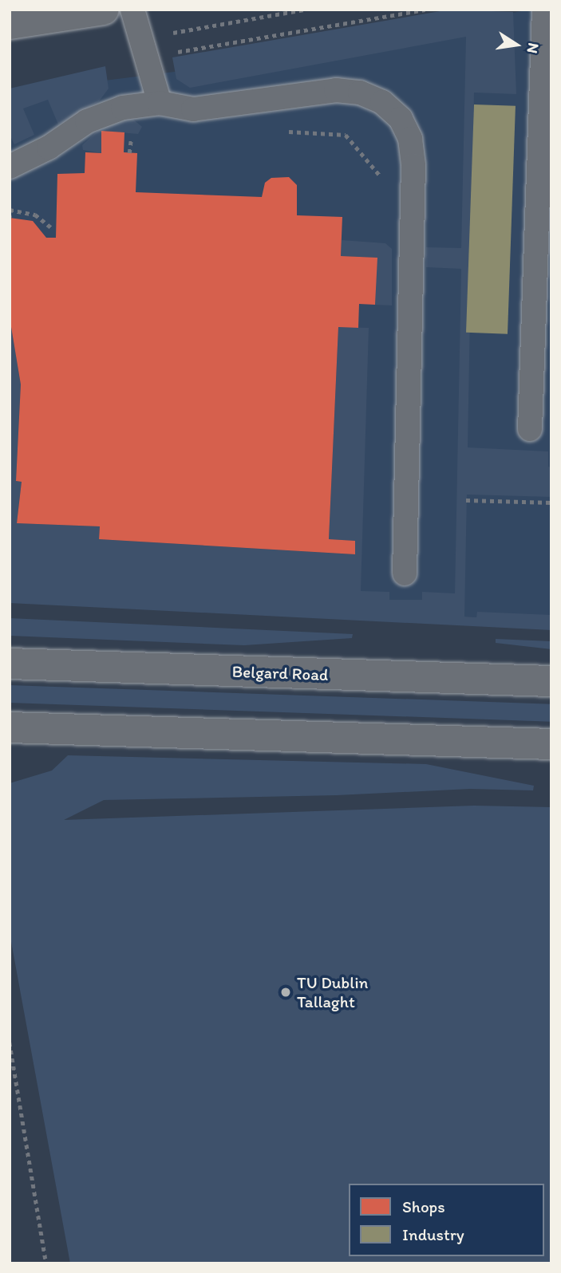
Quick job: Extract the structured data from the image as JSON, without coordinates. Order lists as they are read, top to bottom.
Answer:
{
  "streets": {
    "main road": ["Belgard Road"]
  },
  "places": ["TU Dublin Tallaght"],
  "legend": ["Shops", "Industry"],
  "north": "right"
}
